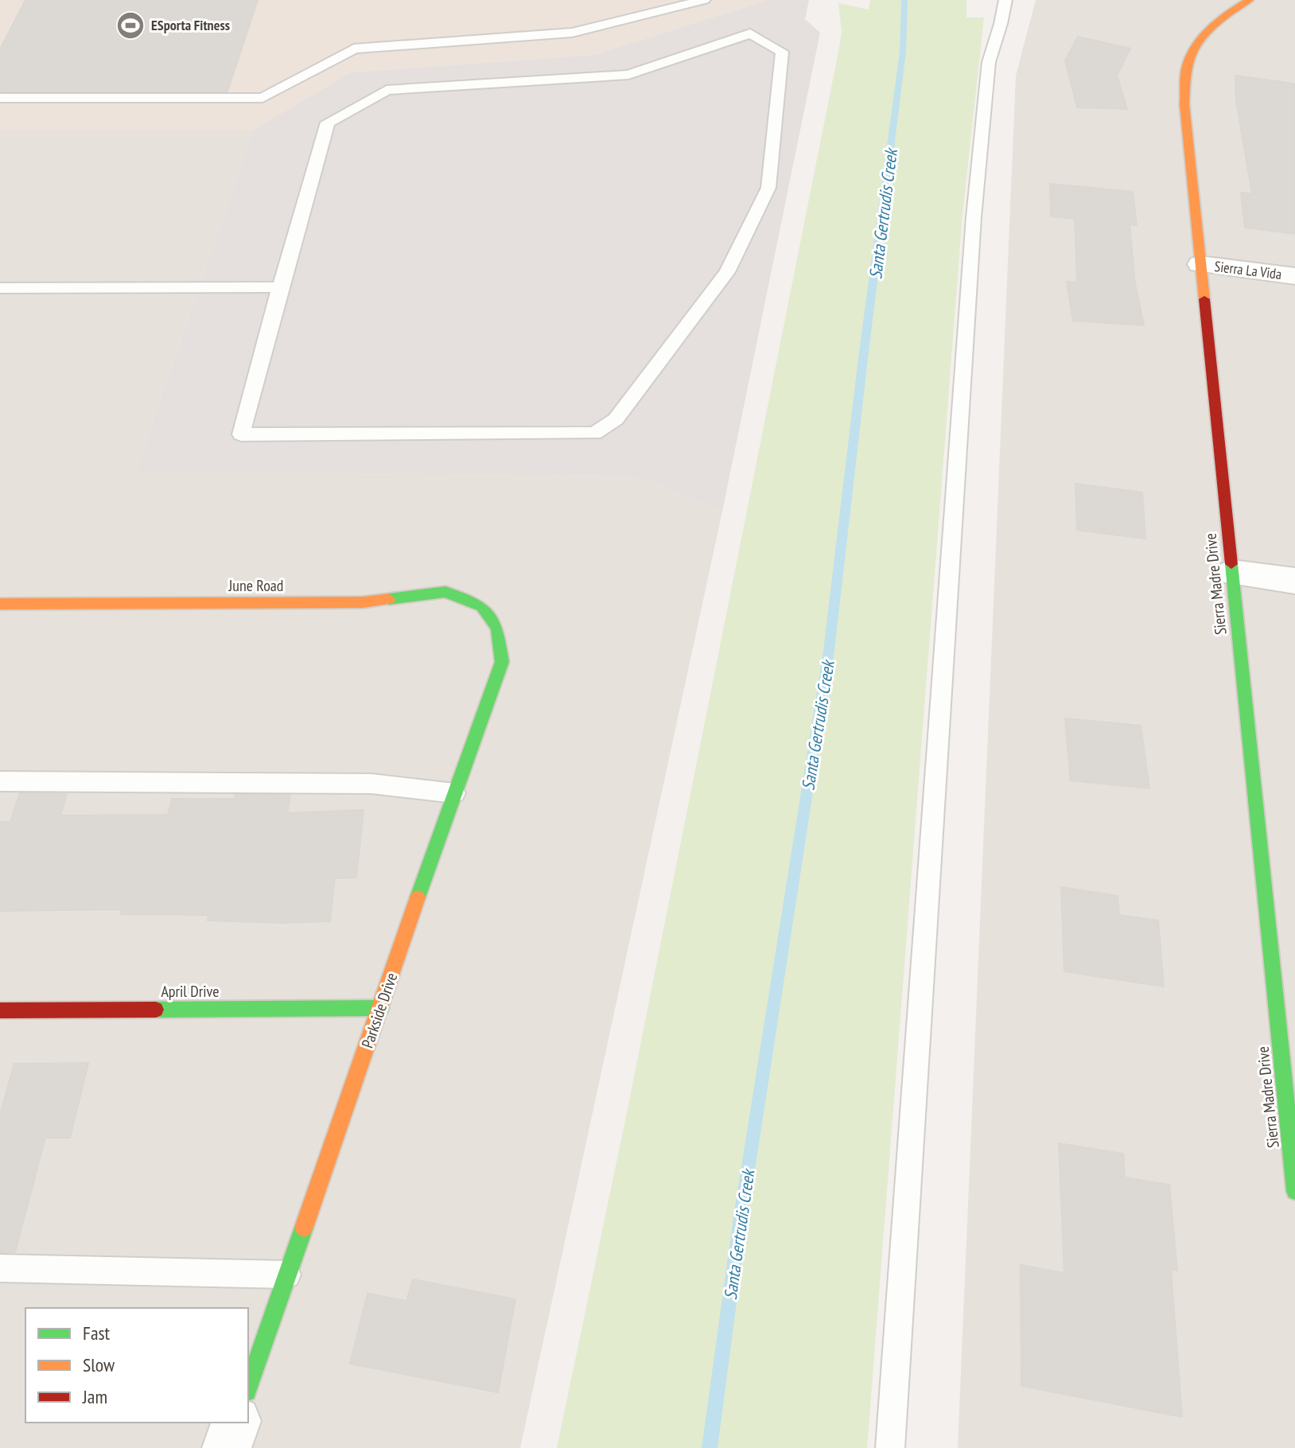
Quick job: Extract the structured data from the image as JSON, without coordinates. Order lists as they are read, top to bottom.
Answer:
{
  "streets": {
    "street": [
      "Sierra La Vida",
      "Sierra Madre Drive",
      "June Road",
      "April Drive",
      "Parkside Drive"
    ]
  },
  "crossings": [
    ["Sierra La Vida", "Sierra Madre Drive"],
    ["June Road", "Parkside Drive"],
    ["April Drive", "Parkside Drive"]
  ],
  "water": ["Santa Gertrudis Creek"],
  "places": {
    "sports": ["ESporta Fitness"]
  },
  "legend": ["Fast", "Slow", "Jam"]
}
